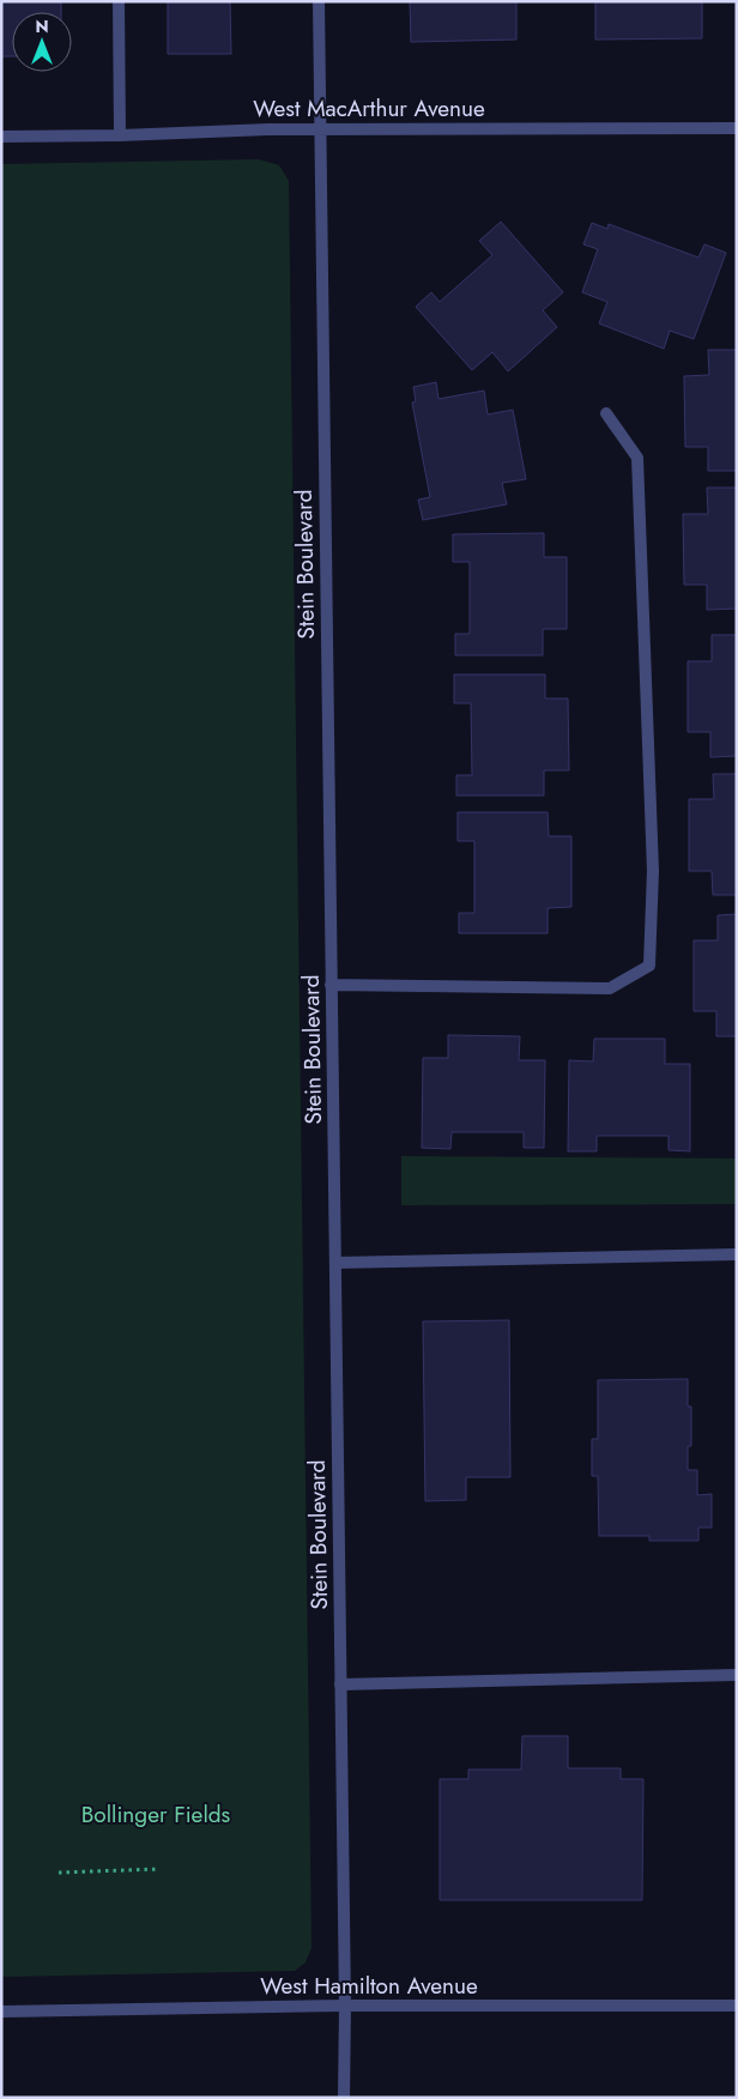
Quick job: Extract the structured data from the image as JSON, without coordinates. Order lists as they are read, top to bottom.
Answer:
{
  "streets": {
    "street": ["West MacArthur Avenue", "Stein Boulevard", "West Hamilton Avenue"]
  },
  "crossings": [
    ["West MacArthur Avenue", "Stein Boulevard"],
    ["Stein Boulevard", "West Hamilton Avenue"]
  ],
  "parks": ["Bollinger Fields"],
  "north": "top"
}
